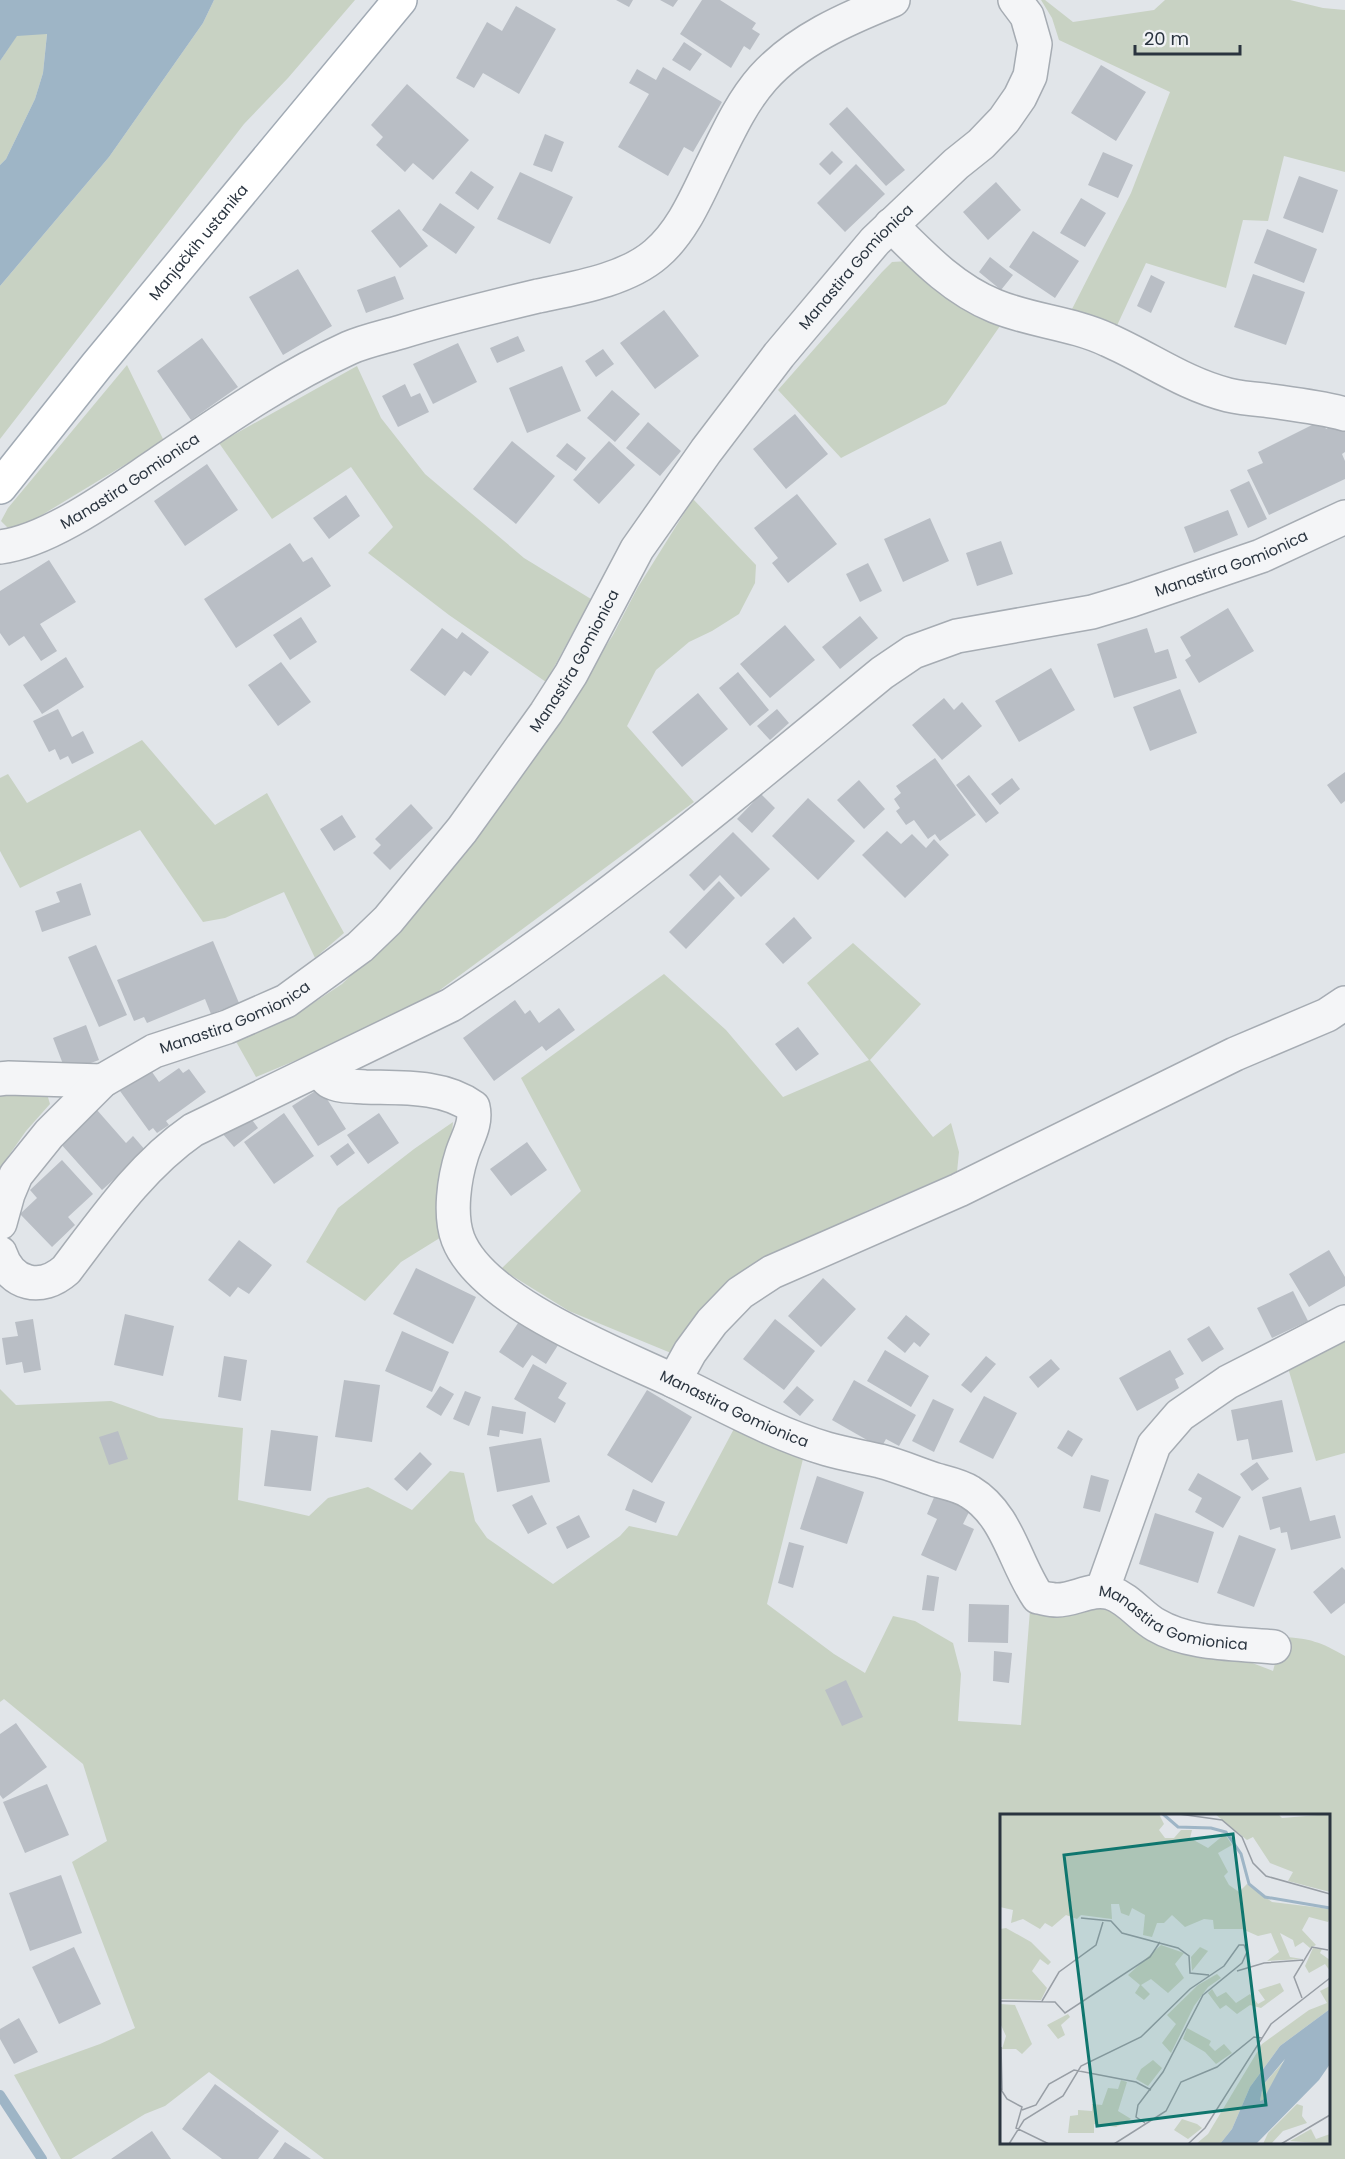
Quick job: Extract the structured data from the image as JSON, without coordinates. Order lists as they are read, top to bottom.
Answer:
{
  "streets": {
    "main road": ["Manjačkih ustanika"],
    "street": ["Manastira Gomionica"]
  },
  "scale_bar": "20 m"
}
